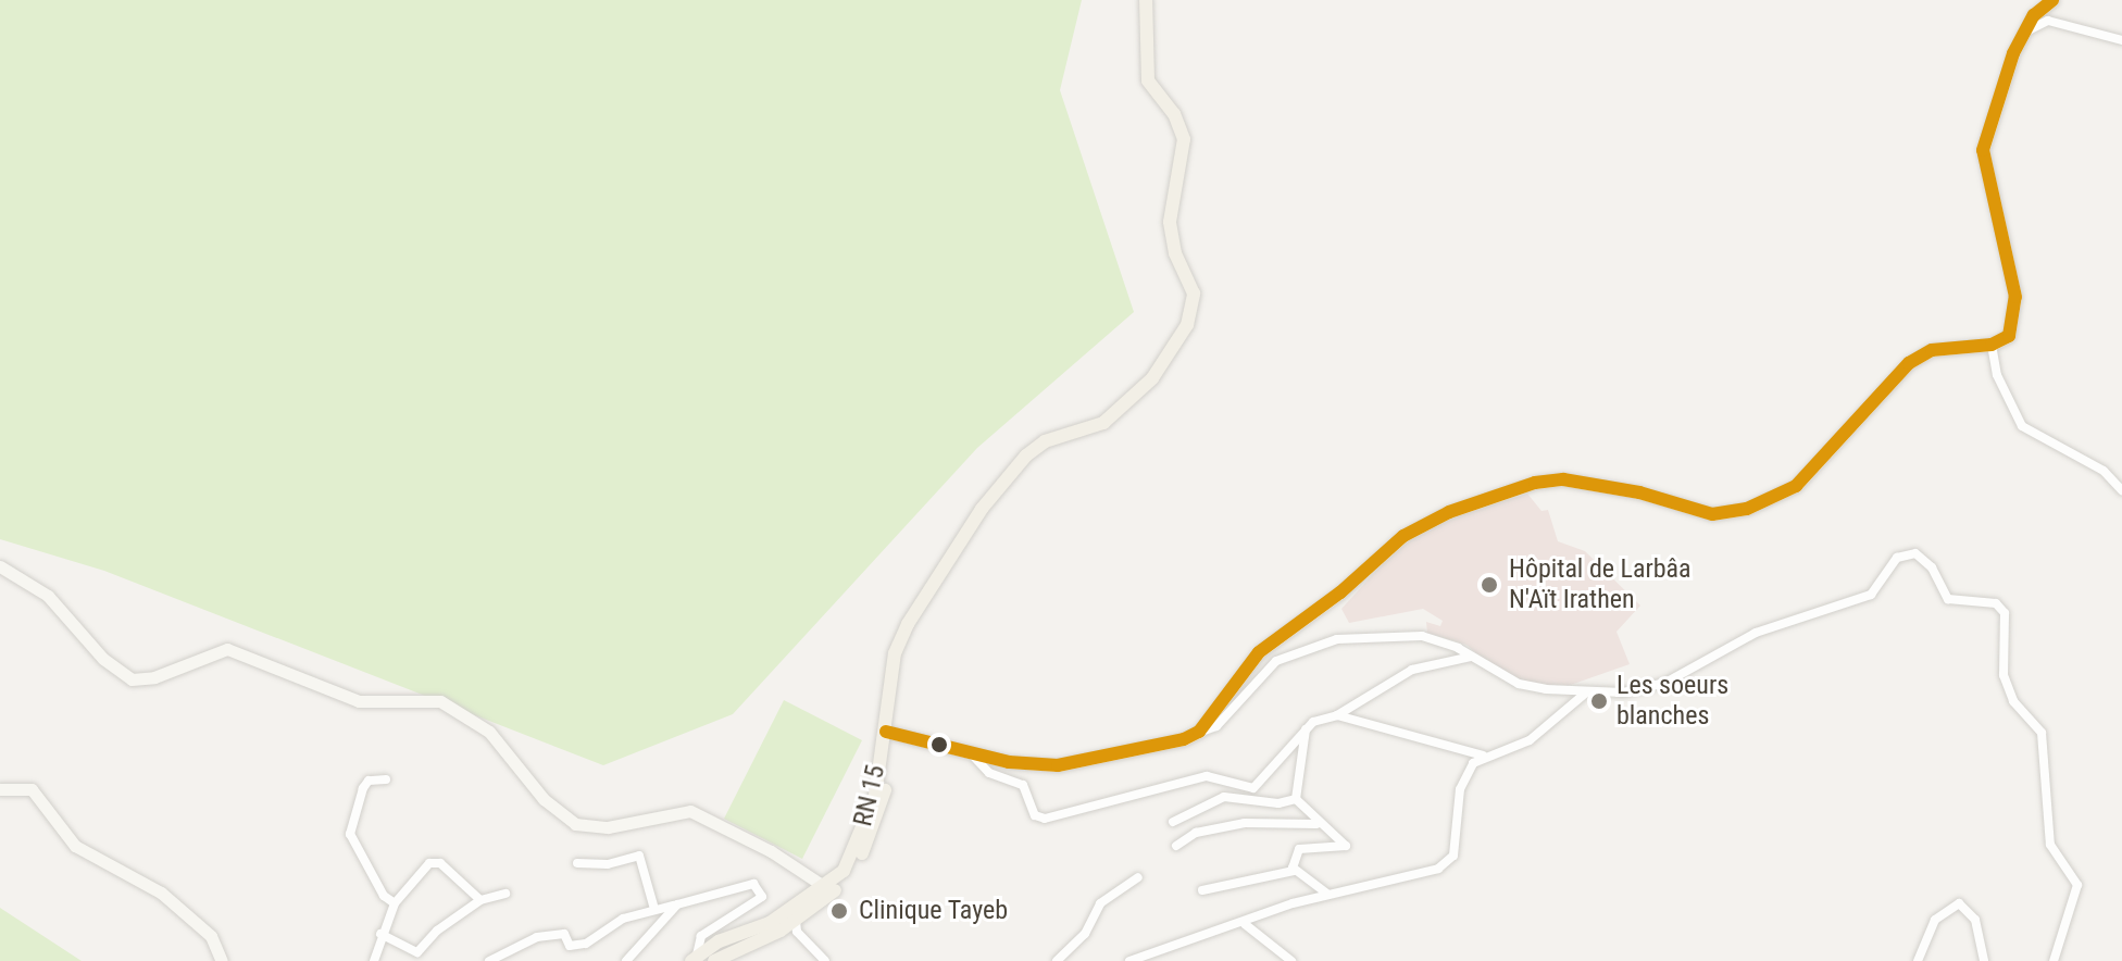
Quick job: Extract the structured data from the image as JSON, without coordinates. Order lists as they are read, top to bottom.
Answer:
{
  "streets": {
    "main road": ["RN 15"]
  },
  "places": ["Hôpital de Larbâa N'Aït Irathen", "Les soeurs blanches", "Clinique Tayeb"]
}
